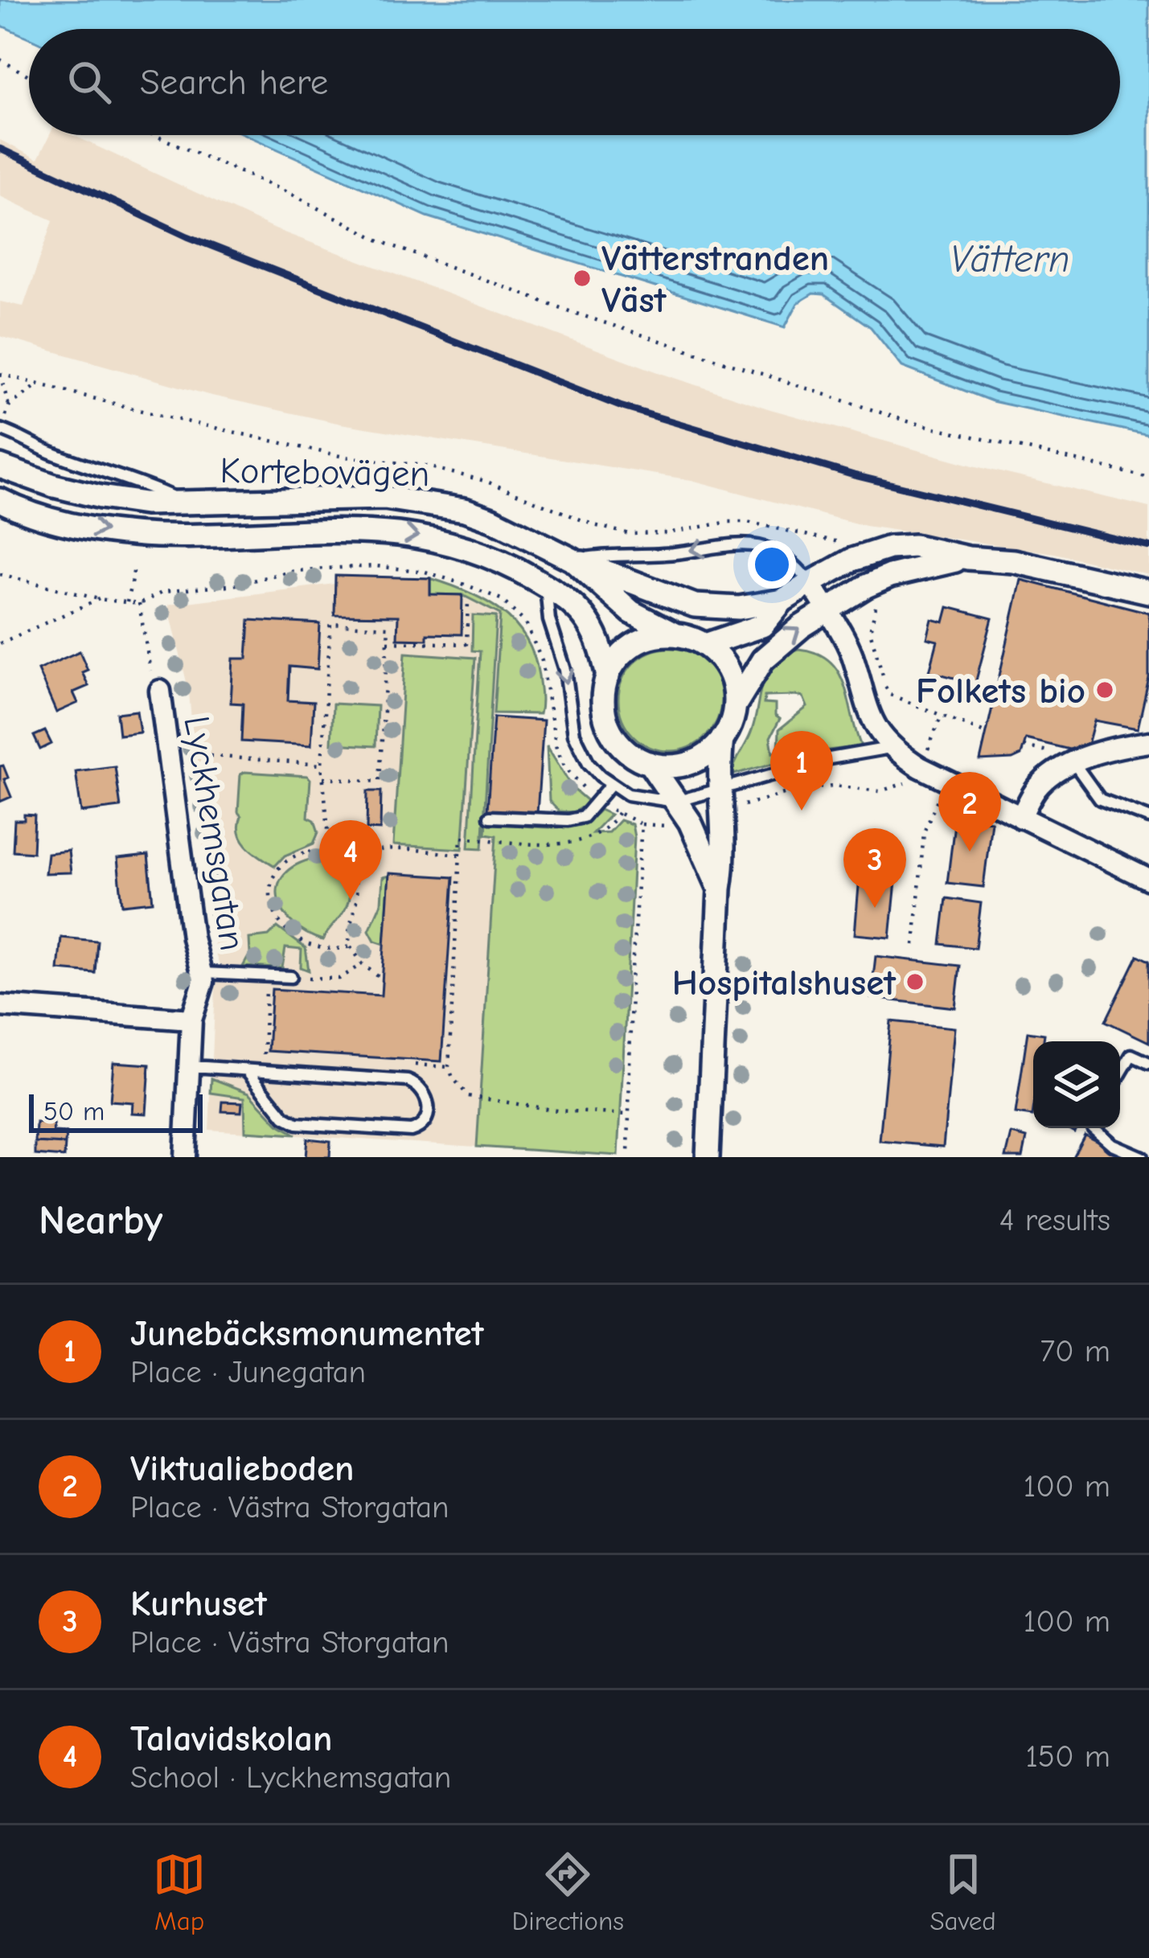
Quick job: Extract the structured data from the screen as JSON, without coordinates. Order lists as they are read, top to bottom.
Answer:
{
  "streets": {
    "street": ["Kortebovägen", "Lyckhemsgatan"]
  },
  "water": ["Vättern"],
  "places": ["Vätterstranden Väst", "Folkets bio", "Hospitalshuset"],
  "scale_bar": "50 m",
  "page": {
    "search": "Search here",
    "pins": [
      "1",
      "2",
      "4",
      "3"
    ],
    "scale": "50 m",
    "heading": ["Nearby", "4 results"],
    "list": [
      {
        "mark": "1",
        "name": "Junebäcksmonumentet",
        "note": "Place · Junegatan",
        "value": "70 m"
      },
      {
        "mark": "2",
        "name": "Viktualieboden",
        "note": "Place · Västra Storgatan",
        "value": "100 m"
      },
      {
        "mark": "3",
        "name": "Kurhuset",
        "note": "Place · Västra Storgatan",
        "value": "100 m"
      },
      {
        "mark": "4",
        "name": "Talavidskolan",
        "note": "School · Lyckhemsgatan",
        "value": "150 m"
      }
    ],
    "nav": ["Map", "Directions", "Saved"]
  }
}
